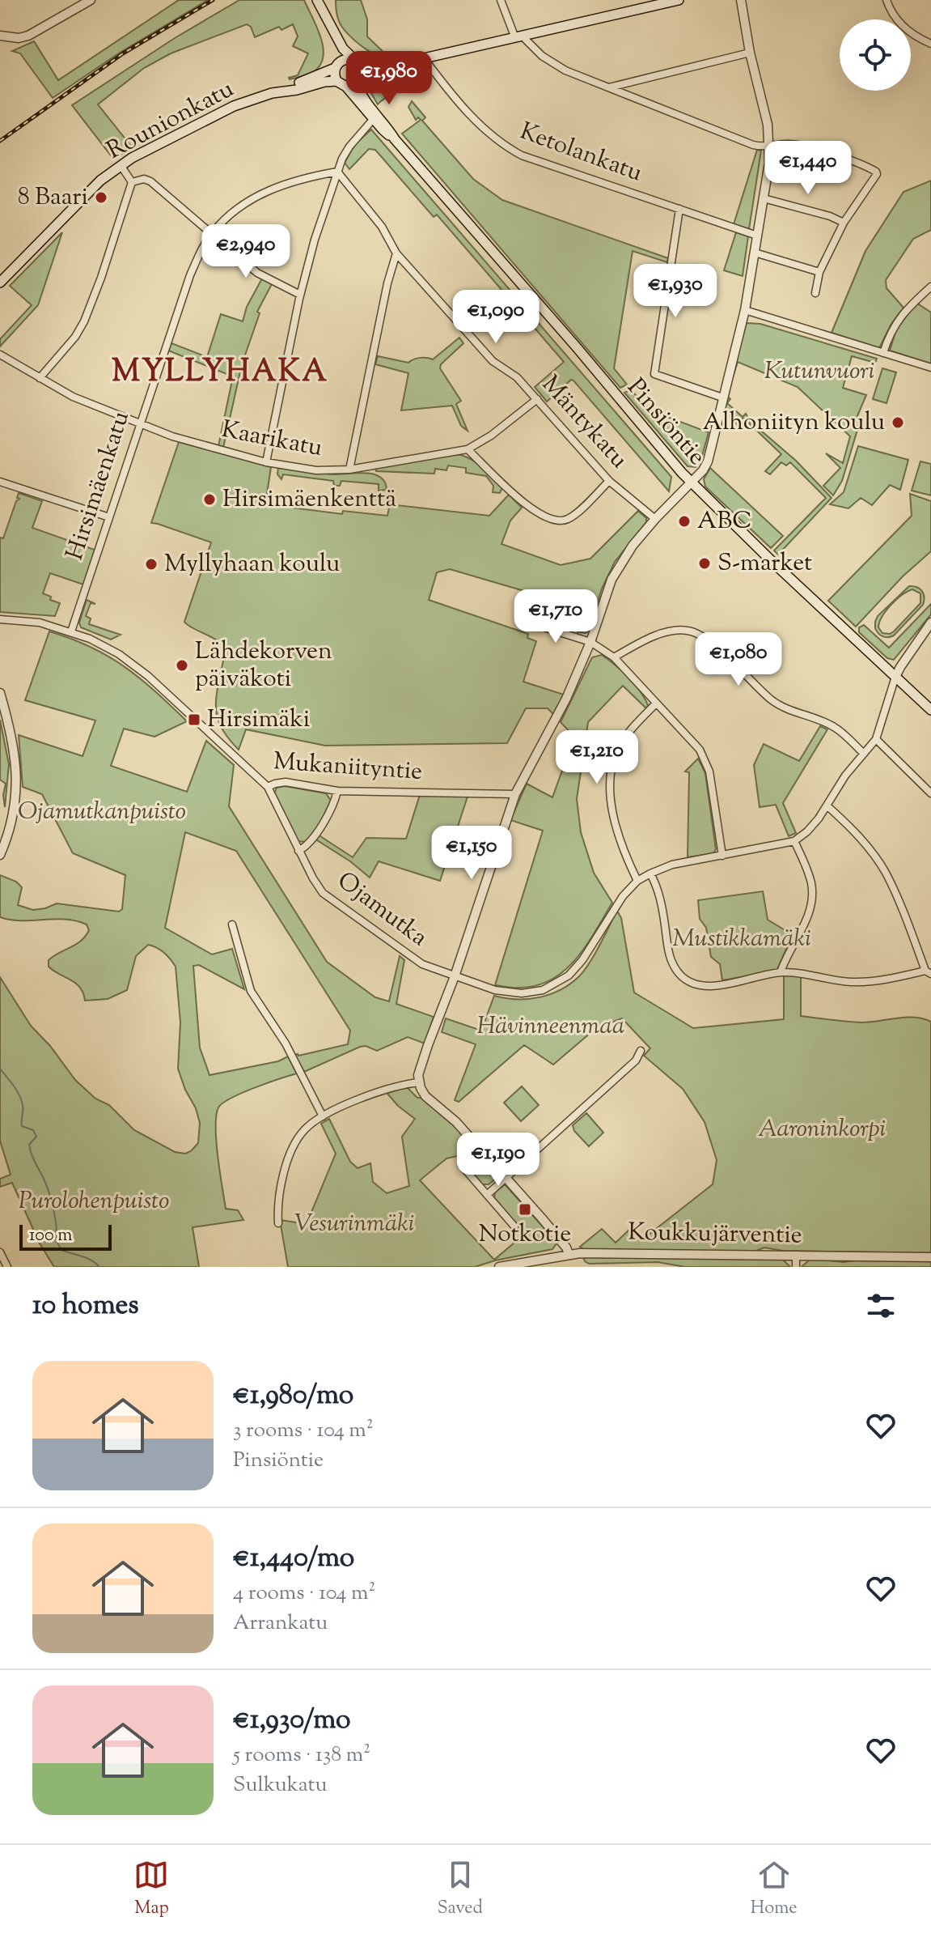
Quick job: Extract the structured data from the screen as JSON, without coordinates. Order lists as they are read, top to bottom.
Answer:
{
  "streets": {
    "main road": ["Rounionkatu", "Pinsiöntie"],
    "street": [
      "Ketolankatu",
      "Mäntykatu",
      "Kaarikatu",
      "Hirsimäenkatu",
      "Mukaniityntie",
      "Ojamutka",
      "Koukkujärventie"
    ]
  },
  "crossings": [
    ["Rounionkatu", "Pinsiöntie"],
    ["Mäntykatu", "Kaarikatu"],
    ["Mäntykatu", "Hirsimäenkatu"],
    ["Kaarikatu", "Hirsimäenkatu"],
    ["Hirsimäenkatu", "Mukaniityntie"],
    ["Mukaniityntie", "Ojamutka"]
  ],
  "districts": ["MYLLYHAKA"],
  "parks": [
    "Kutunvuori",
    "Ojamutkanpuisto",
    "Mustikkamäki",
    "Hävinneenmaa",
    "Aaroninkorpi",
    "Purolohenpuisto",
    "Vesurinmäki"
  ],
  "places": {
    "other": [
      "8 Baari",
      "Alhoniityn koulu",
      "Hirsimäenkenttä",
      "ABC",
      "S-market",
      "Myllyhaan koulu",
      "Lähdekorven päiväkoti"
    ],
    "transit": ["Hirsimäki", "Notkotie"]
  },
  "scale_bar": "100 m",
  "page": {
    "price": [
      "€1,980",
      "€1,440",
      "€2,940",
      "€1,930",
      "€1,090",
      "€1,710",
      "€1,080",
      "€1,210",
      "€1,150",
      "€1,190"
    ],
    "scale": "100 m",
    "heading": "10 homes",
    "list": [
      {
        "name": "€1,980/mo",
        "note": "3 rooms · 104 m² · Pinsiöntie"
      },
      {
        "name": "€1,440/mo",
        "note": "4 rooms · 104 m² · Arrankatu"
      },
      {
        "name": "€1,930/mo",
        "note": "5 rooms · 138 m² · Sulkukatu"
      }
    ],
    "tabs": ["Map", "Saved", "Home"]
  }
}
